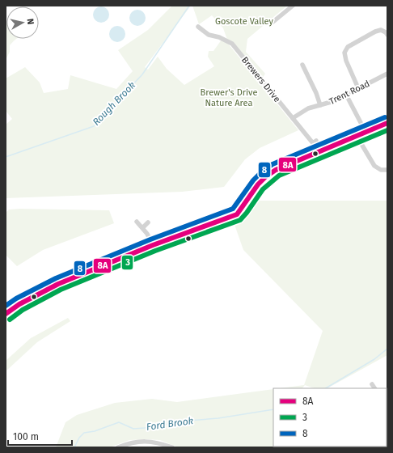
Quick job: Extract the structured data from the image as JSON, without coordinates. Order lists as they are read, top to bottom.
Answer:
{
  "streets": {
    "street": ["Brewers Drive", "Trent Road"]
  },
  "crossings": [
    ["Brewers Drive", "Trent Road"]
  ],
  "water": ["Rough Brook", "Ford Brook"],
  "parks": ["Goscote Valley", "Brewer's Drive Nature Area"],
  "lines": ["transit line 8", "transit line 8A", "transit line 3"],
  "legend": ["8A", "3", "8"],
  "scale_bar": "100 m",
  "north": "right"
}
